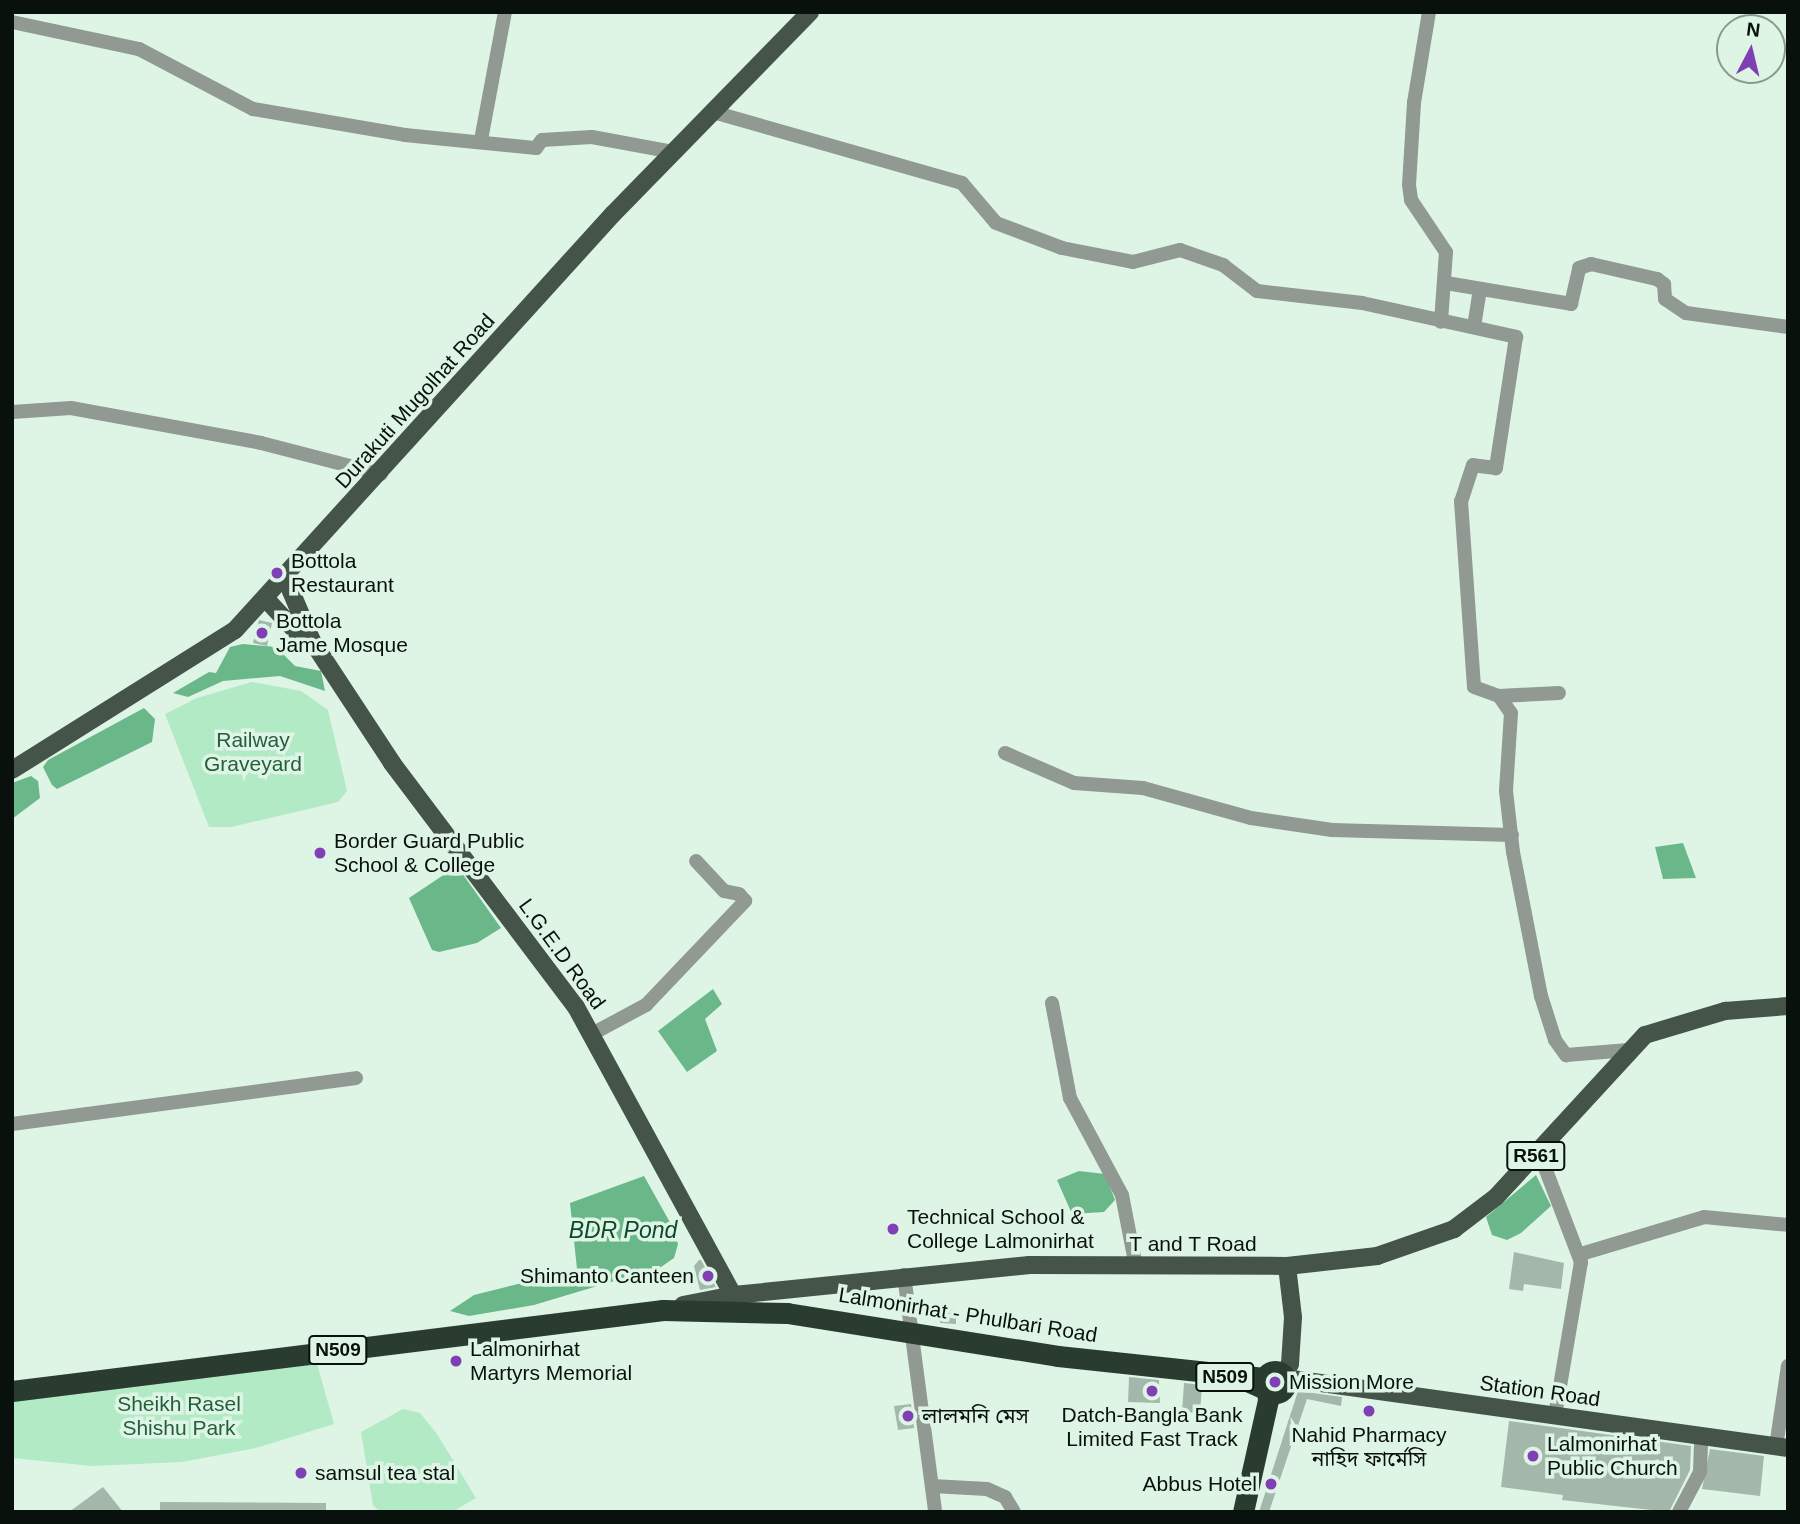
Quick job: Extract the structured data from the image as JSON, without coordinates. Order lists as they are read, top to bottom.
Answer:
{
  "streets": {
    "highway": ["Lalmonirhat - Phulbari Road", "N509"],
    "main road": [
      "Durakuti Mugolhat Road",
      "L.G.E.D Road",
      "R561",
      "T and T Road",
      "Station Road"
    ]
  },
  "crossings": [
    ["L.G.E.D Road", "T and T Road"],
    ["L.G.E.D Road", "Lalmonirhat - Phulbari Road"],
    ["R561", "T and T Road"],
    ["T and T Road", "Lalmonirhat - Phulbari Road"],
    ["Lalmonirhat - Phulbari Road", "N509"],
    ["Lalmonirhat - Phulbari Road", "Station Road"],
    ["N509", "Station Road"]
  ],
  "water": ["BDR Pond"],
  "parks": ["Railway Graveyard", "Sheikh Rasel Shishu Park"],
  "places": [
    "Bottola Restaurant",
    "Bottola Jame Mosque",
    "Border Guard Public School & College",
    "Technical School & College Lalmonirhat",
    "Shimanto Canteen",
    "Lalmonirhat Martyrs Memorial",
    "Mission More",
    "Datch-Bangla Bank Limited Fast Track",
    "Nahid Pharmacy নাহিদ ফার্মেসি",
    "লালমনি মেস",
    "Lalmonirhat Public Church",
    "samsul tea stal",
    "Abbus Hotel"
  ],
  "north": "top"
}
